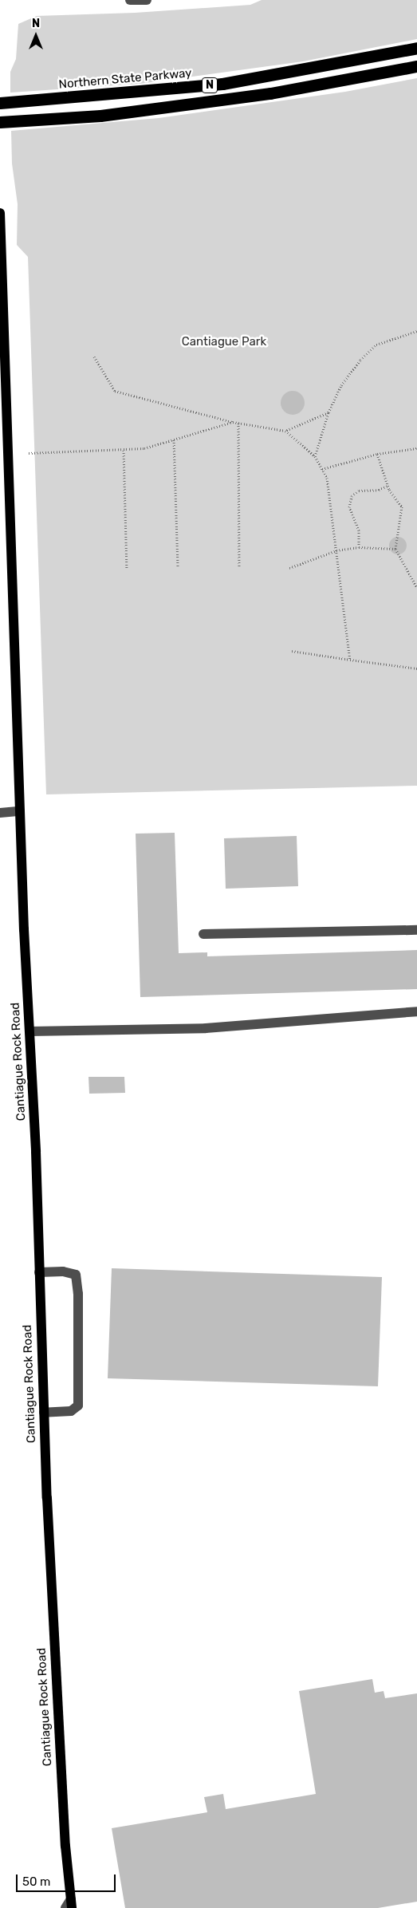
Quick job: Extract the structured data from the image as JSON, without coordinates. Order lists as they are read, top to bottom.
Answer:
{
  "streets": {
    "highway": ["Northern State Parkway", "N"],
    "main road": ["Cantiague Rock Road"]
  },
  "parks": ["Cantiague Park"],
  "scale_bar": "50 m",
  "north": "top"
}
